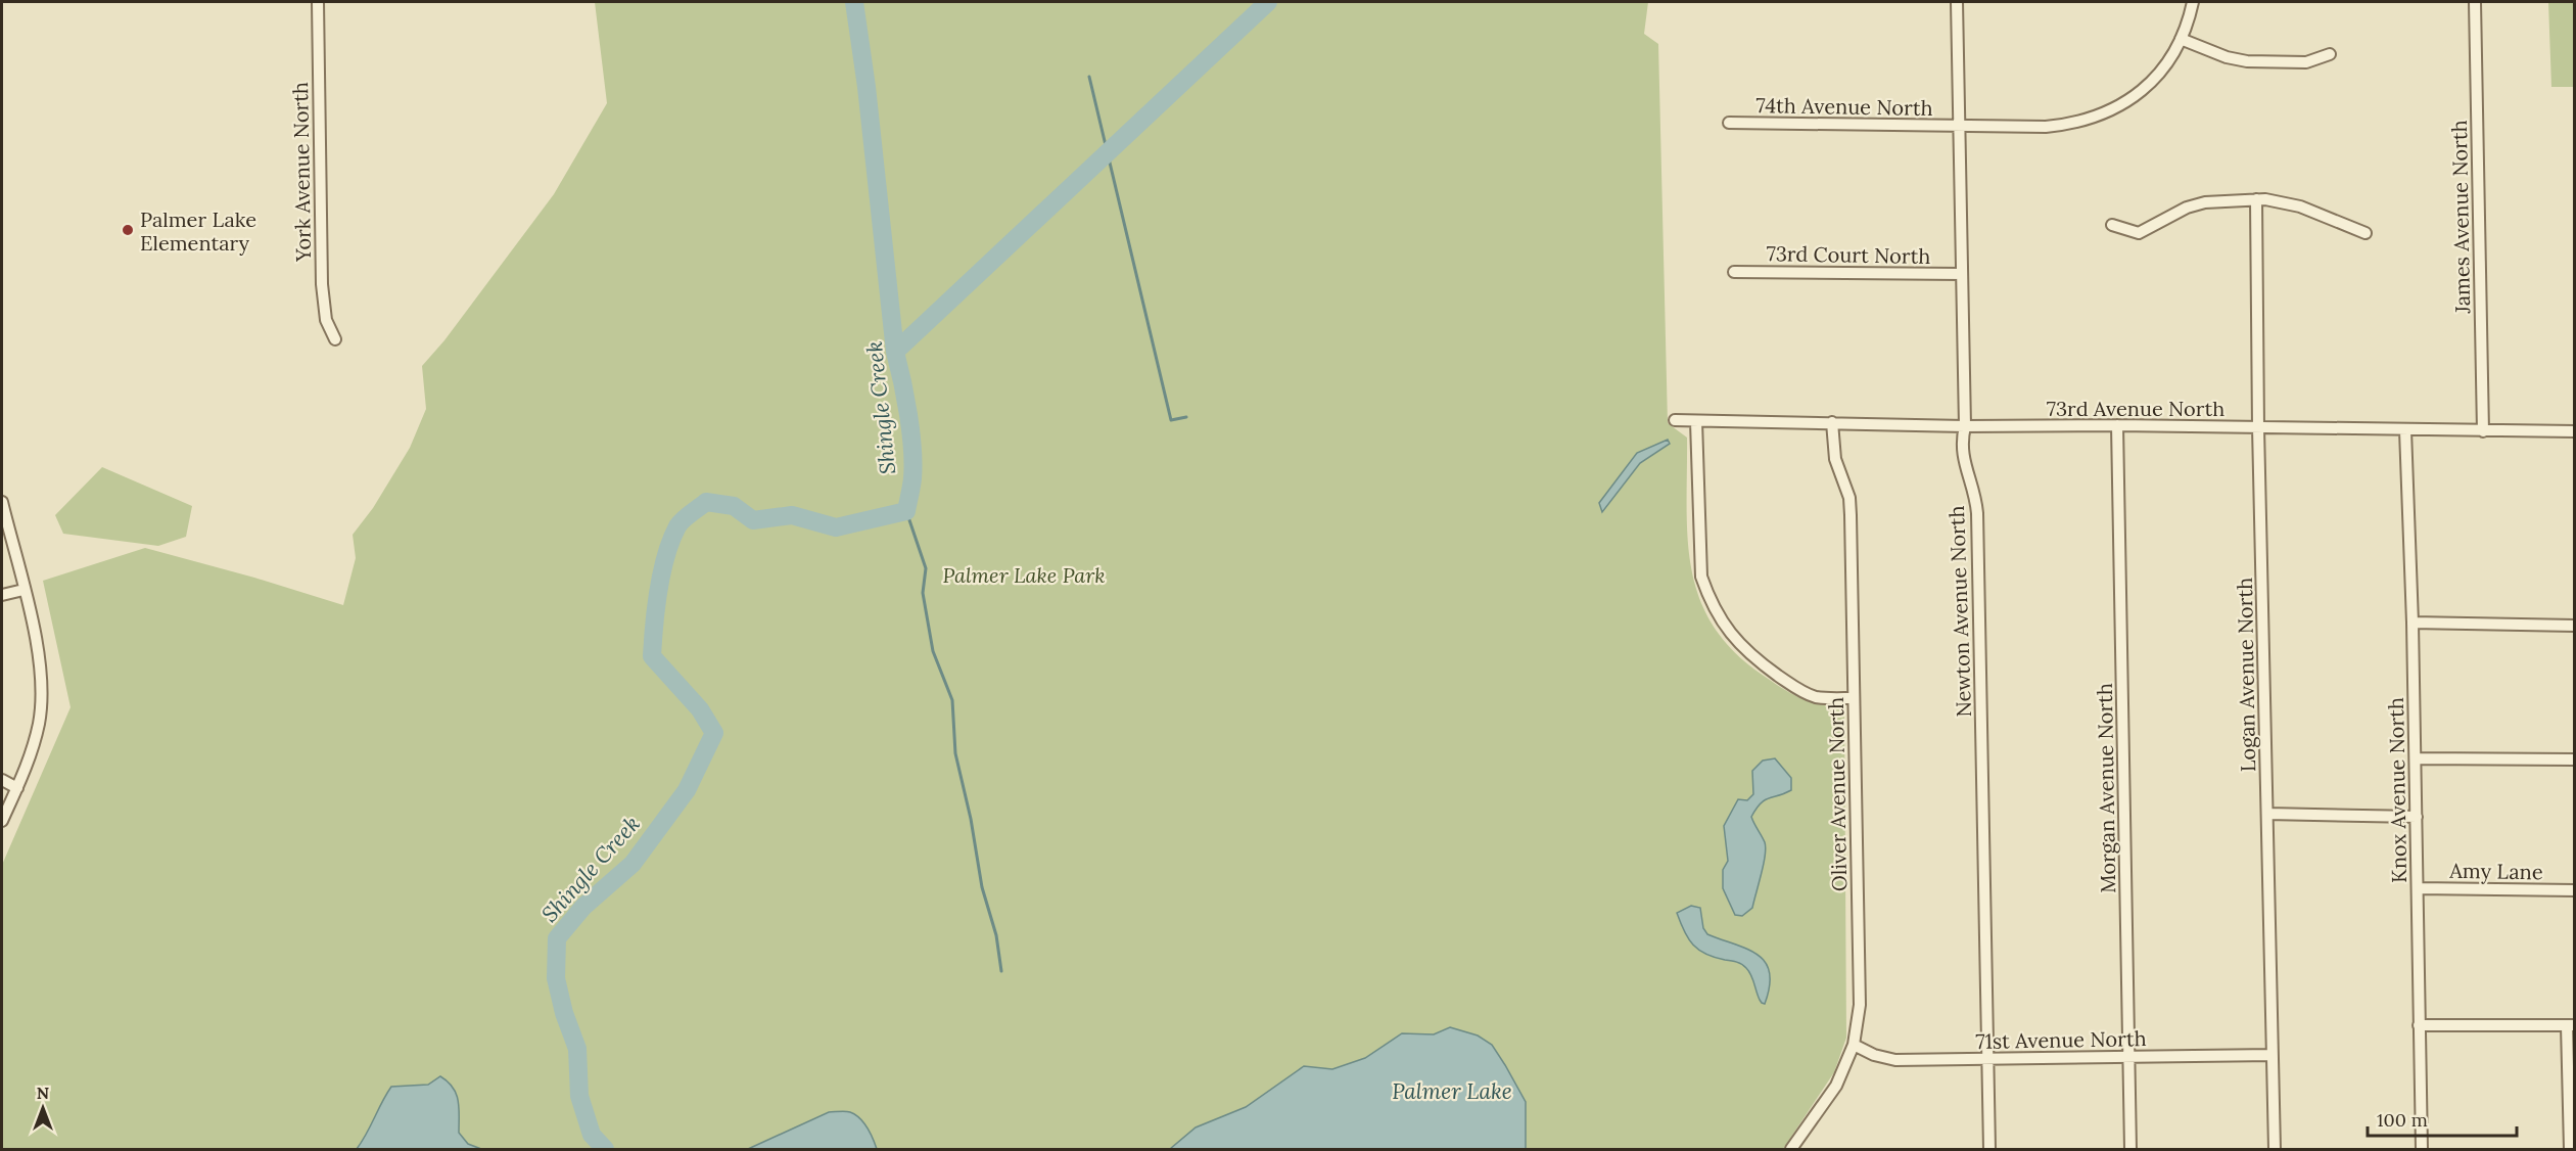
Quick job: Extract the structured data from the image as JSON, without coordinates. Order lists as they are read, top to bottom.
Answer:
{
  "streets": {
    "street": [
      "74th Avenue North",
      "York Avenue North",
      "James Avenue North",
      "73rd Court North",
      "73rd Avenue North",
      "Newton Avenue North",
      "Logan Avenue North",
      "Morgan Avenue North",
      "Knox Avenue North",
      "Oliver Avenue North",
      "Amy Lane",
      "71st Avenue North"
    ]
  },
  "crossings": [
    ["74th Avenue North", "Newton Avenue North"],
    ["James Avenue North", "73rd Avenue North"],
    ["73rd Court North", "Newton Avenue North"],
    ["73rd Avenue North", "Newton Avenue North"],
    ["73rd Avenue North", "Logan Avenue North"],
    ["73rd Avenue North", "Morgan Avenue North"],
    ["73rd Avenue North", "Knox Avenue North"],
    ["73rd Avenue North", "Oliver Avenue North"],
    ["Newton Avenue North", "71st Avenue North"],
    ["Logan Avenue North", "71st Avenue North"],
    ["Morgan Avenue North", "71st Avenue North"],
    ["Knox Avenue North", "Amy Lane"],
    ["Oliver Avenue North", "71st Avenue North"]
  ],
  "water": ["Shingle Creek", "Palmer Lake"],
  "parks": ["Palmer Lake Park"],
  "places": ["Palmer Lake Elementary"],
  "scale_bar": "100 m",
  "north": "top"
}
